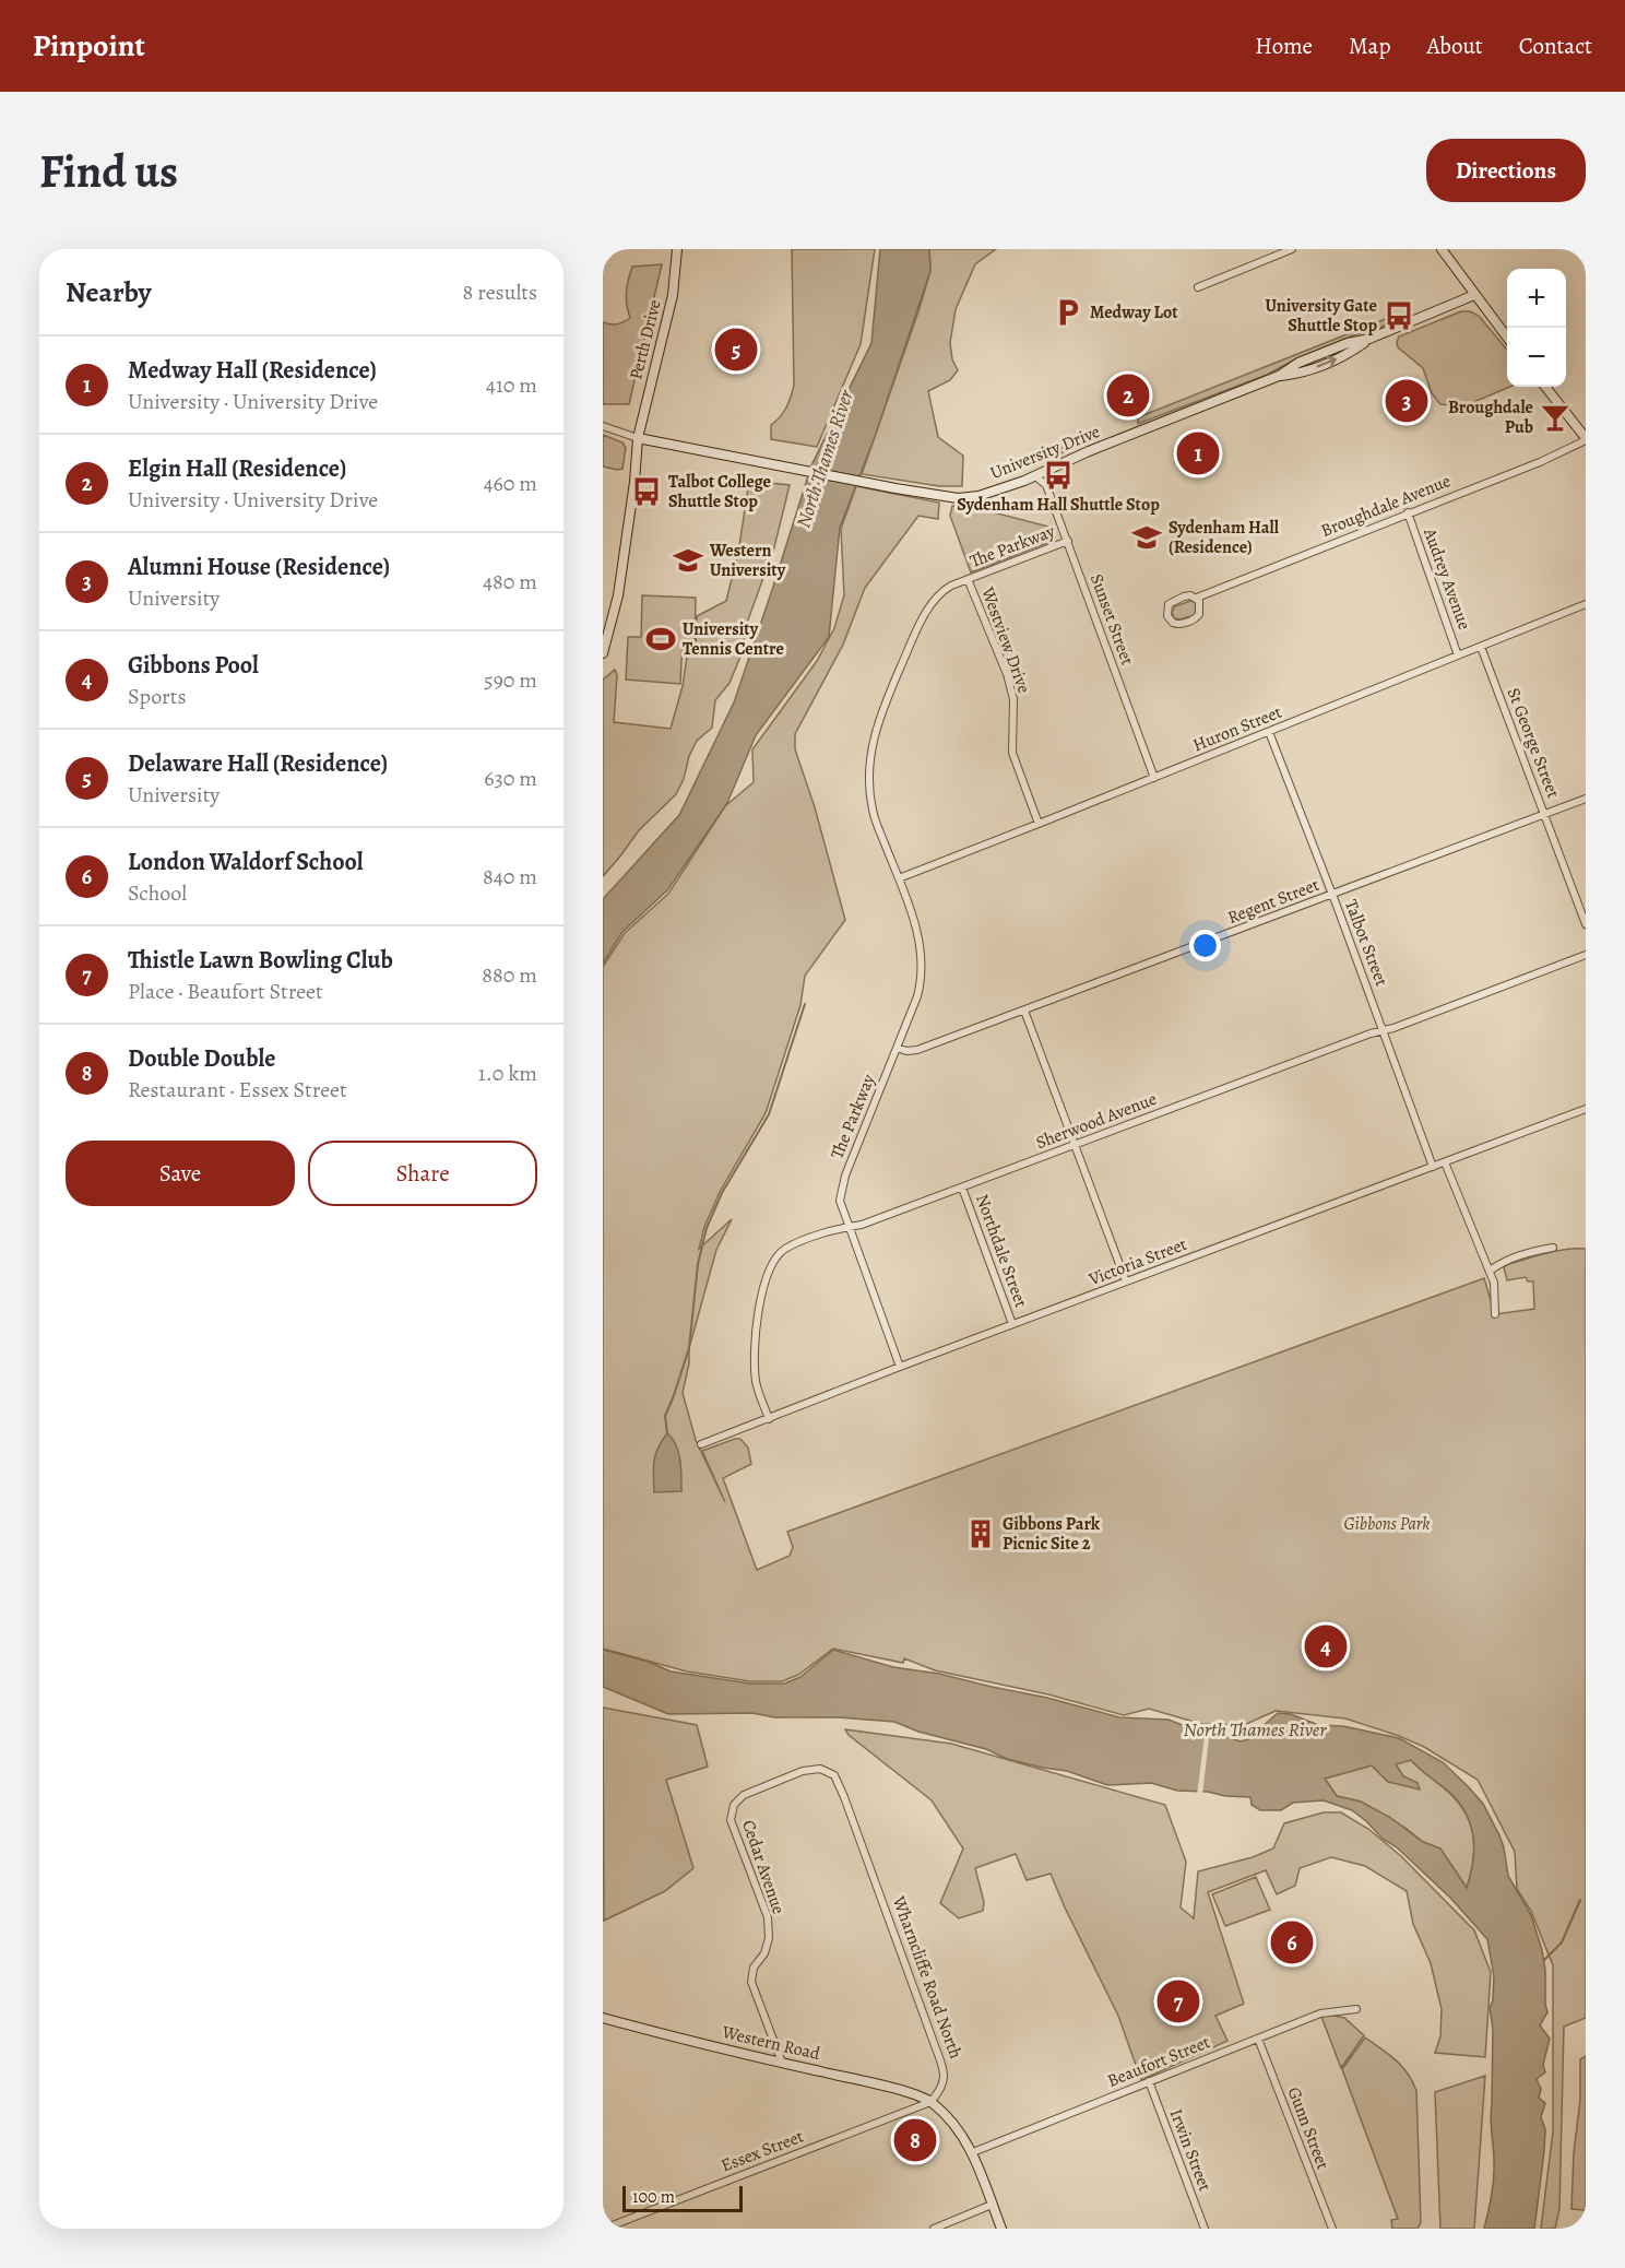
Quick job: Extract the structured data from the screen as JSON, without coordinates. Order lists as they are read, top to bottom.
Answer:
{
  "streets": {
    "street": [
      "Perth Drive",
      "University Drive",
      "Broughdale Avenue",
      "The Parkway",
      "Audrey Avenue",
      "Sunset Street",
      "Westview Drive",
      "Huron Street",
      "St George Street",
      "Regent Street",
      "Talbot Street",
      "Sherwood Avenue",
      "Northdale Street",
      "Victoria Street",
      "Cedar Avenue",
      "Wharncliffe Road North",
      "Western Road",
      "Beaufort Street",
      "Gunn Street",
      "Irwin Street",
      "Essex Street"
    ]
  },
  "crossings": [
    ["Perth Drive", "University Drive"],
    ["University Drive", "Sunset Street"],
    ["Broughdale Avenue", "Audrey Avenue"],
    ["The Parkway", "Sunset Street"],
    ["The Parkway", "Westview Drive"],
    ["The Parkway", "Huron Street"],
    ["The Parkway", "Regent Street"],
    ["The Parkway", "Sherwood Avenue"],
    ["The Parkway", "Victoria Street"],
    ["Audrey Avenue", "Huron Street"],
    ["Sunset Street", "Huron Street"],
    ["Westview Drive", "Huron Street"],
    ["Huron Street", "St George Street"],
    ["Huron Street", "Talbot Street"],
    ["St George Street", "Regent Street"],
    ["Regent Street", "Talbot Street"],
    ["Talbot Street", "Sherwood Avenue"],
    ["Talbot Street", "Victoria Street"],
    ["Sherwood Avenue", "Northdale Street"],
    ["Sherwood Avenue", "Victoria Street"],
    ["Northdale Street", "Victoria Street"],
    ["Cedar Avenue", "Wharncliffe Road North"],
    ["Cedar Avenue", "Western Road"],
    ["Wharncliffe Road North", "Western Road"],
    ["Wharncliffe Road North", "Essex Street"],
    ["Western Road", "Essex Street"],
    ["Beaufort Street", "Gunn Street"],
    ["Beaufort Street", "Irwin Street"]
  ],
  "water": ["North Thames River"],
  "parks": ["Gibbons Park"],
  "places": {
    "parking": ["Medway Lot"],
    "bus stop": ["University Gate Shuttle Stop", "Sydenham Hall Shuttle Stop", "Talbot College Shuttle Stop"],
    "bar": ["Broughdale Pub"],
    "school or university": ["Sydenham Hall (Residence)", "Western University"],
    "sports": ["University Tennis Centre"],
    "building": ["Gibbons Park Picnic Site 2"]
  },
  "scale_bar": "100 m",
  "page": {
    "header": "Pinpoint",
    "nav": [
      "Home",
      "Map",
      "About",
      "Contact"
    ],
    "buttons": [
      "Directions",
      ["Save", "Share"]
    ],
    "title": "Find us",
    "heading": ["Nearby", "8 results"],
    "map_buttons": ["+", "−"],
    "pins": [
      "5",
      "2",
      "3",
      "1",
      "4",
      "6",
      "7",
      "8"
    ],
    "list": [
      {
        "mark": "1",
        "name": "Medway Hall (Residence)",
        "note": "University · University Drive",
        "value": "410 m"
      },
      {
        "mark": "2",
        "name": "Elgin Hall (Residence)",
        "note": "University · University Drive",
        "value": "460 m"
      },
      {
        "mark": "3",
        "name": "Alumni House (Residence)",
        "note": "University",
        "value": "480 m"
      },
      {
        "mark": "4",
        "name": "Gibbons Pool",
        "note": "Sports",
        "value": "590 m"
      },
      {
        "mark": "5",
        "name": "Delaware Hall (Residence)",
        "note": "University",
        "value": "630 m"
      },
      {
        "mark": "6",
        "name": "London Waldorf School",
        "note": "School",
        "value": "840 m"
      },
      {
        "mark": "7",
        "name": "Thistle Lawn Bowling Club",
        "note": "Place · Beaufort Street",
        "value": "880 m"
      },
      {
        "mark": "8",
        "name": "Double Double",
        "note": "Restaurant · Essex Street",
        "value": "1.0 km"
      }
    ],
    "scale": "100 m"
  }
}
